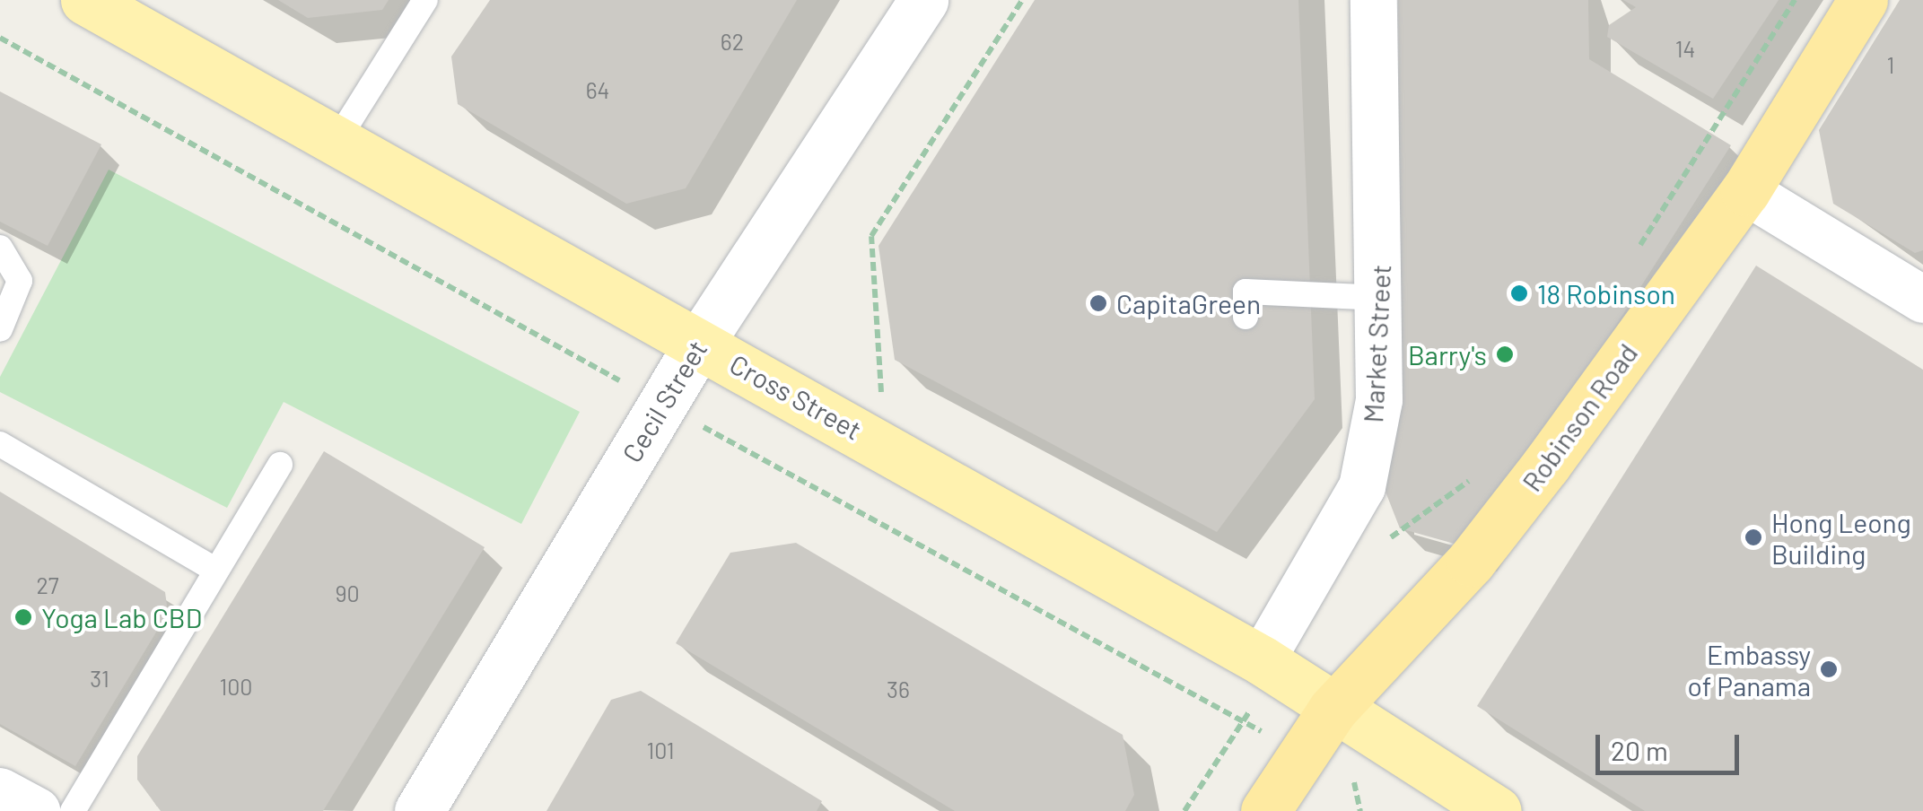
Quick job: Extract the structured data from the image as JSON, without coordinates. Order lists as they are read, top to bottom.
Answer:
{
  "streets": {
    "highway": ["Robinson Road"],
    "main road": ["Cross Street", "Cecil Street"],
    "street": ["Market Street"]
  },
  "crossings": [
    ["Market Street", "Cross Street"],
    ["Cross Street", "Cecil Street"],
    ["Cross Street", "Robinson Road"]
  ],
  "places": [
    "18 Robinson",
    "CapitaGreen",
    "Barry's",
    "Hong Leong Building",
    "Yoga Lab CBD",
    "Embassy of Panama"
  ],
  "house_numbers": [
    "62",
    "14",
    "1",
    "64",
    "27",
    "90",
    "31",
    "100",
    "36",
    "101"
  ],
  "scale_bar": "20 m"
}
